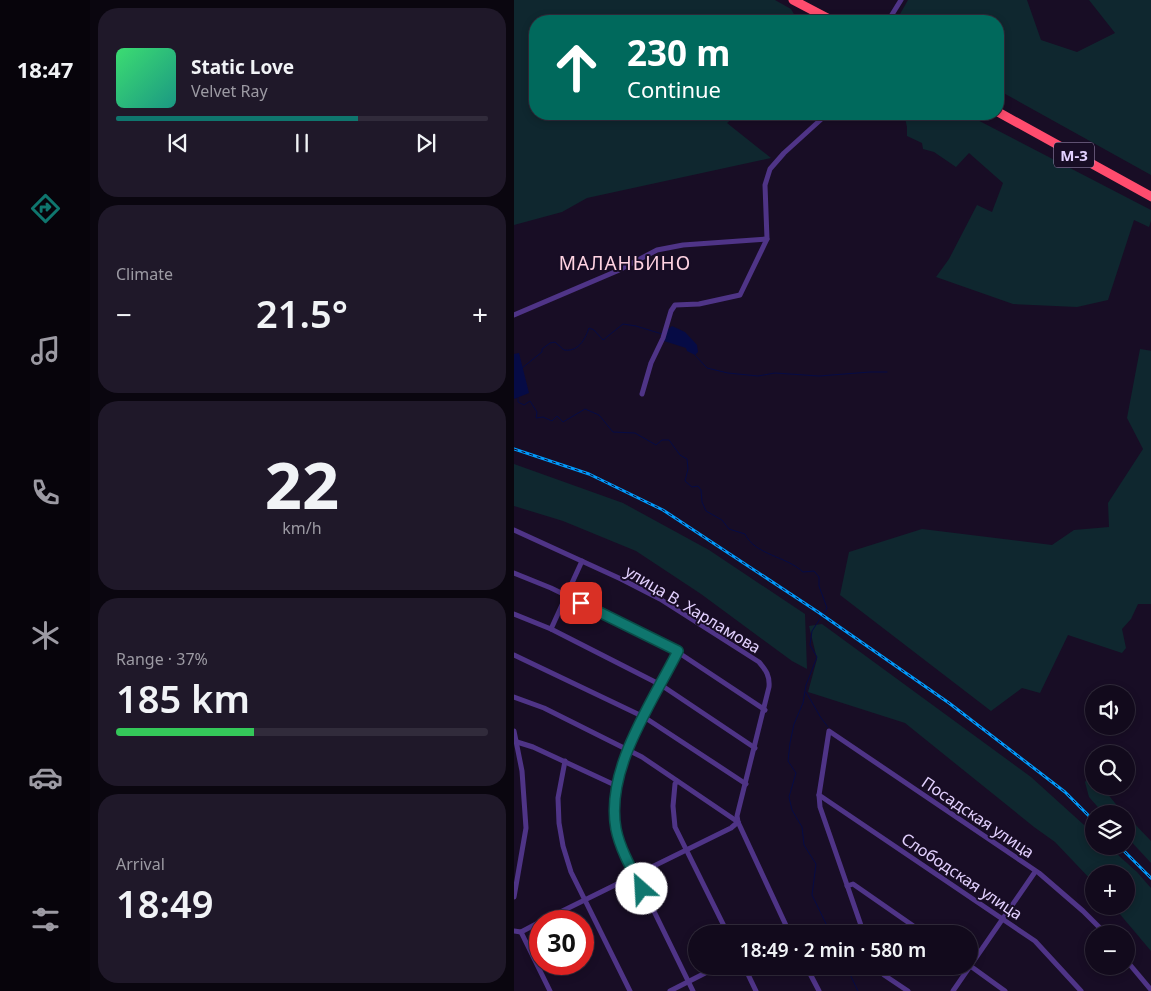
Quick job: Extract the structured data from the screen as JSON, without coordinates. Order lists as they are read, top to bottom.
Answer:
{
  "streets": {
    "highway": ["М-3"],
    "street": ["улица В. Харламова", "Посадская улица", "Слободская улица"]
  },
  "crossings": [
    ["Посадская улица", "Слободская улица"]
  ],
  "districts": ["МАЛАНЬИНО"],
  "page": {
    "tabs": "18:47",
    "turn": ["230 m", "Continue"],
    "song": ["Static Love", "Velvet Ray"],
    "tile": [
      "Climate",
      ["22", "km/h"],
      ["Range · 37%", "185 km"],
      ["Arrival", "18:49"]
    ],
    "heat": ["−", "21.5°", "+"],
    "map_buttons": ["+", "−"],
    "limit": "30",
    "trip": "18:49 · 2 min · 580 m"
  }
}
